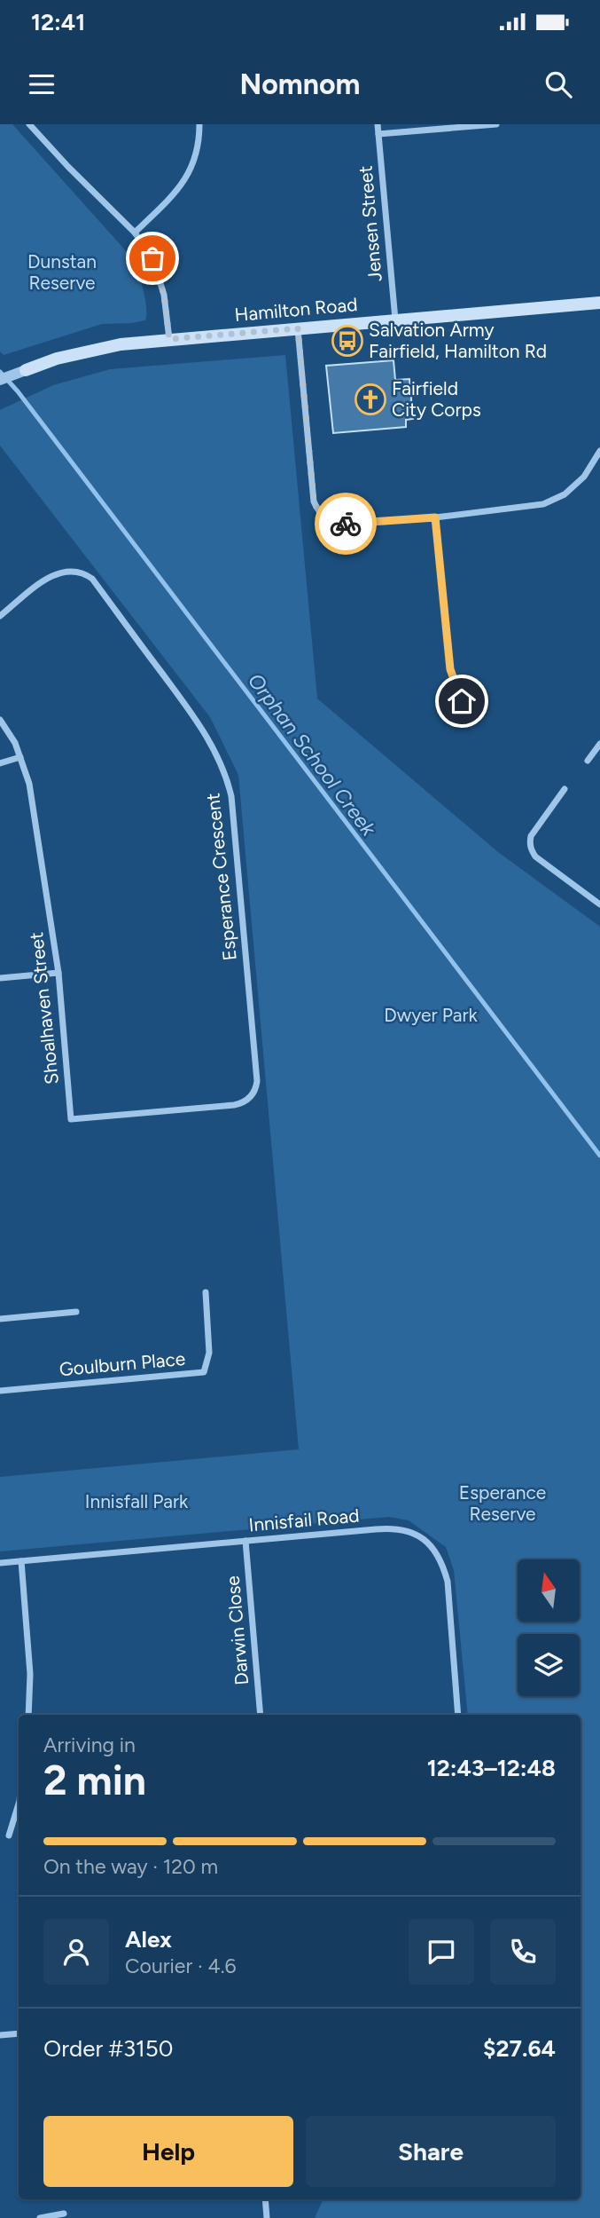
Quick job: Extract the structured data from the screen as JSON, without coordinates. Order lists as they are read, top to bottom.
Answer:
{
  "streets": {
    "main road": ["Hamilton Road"],
    "street": [
      "Jensen Street",
      "Esperance Crescent",
      "Shoalhaven Street",
      "Goulburn Place",
      "Innisfail Road",
      "Darwin Close"
    ]
  },
  "crossings": [
    ["Jensen Street", "Hamilton Road"],
    ["Esperance Crescent", "Shoalhaven Street"],
    ["Innisfail Road", "Darwin Close"]
  ],
  "water": ["Orphan School Creek"],
  "parks": [
    "Dunstan Reserve",
    "Dwyer Park",
    "Esperance Reserve",
    "Innisfall Park"
  ],
  "places": {
    "bus stop": ["Salvation Army Fairfield, Hamilton Rd"],
    "church": ["Fairfield City Corps"]
  },
  "north": "top",
  "page": {
    "status": "12:41",
    "header": "Nomnom",
    "heading": ["2 min", "Arriving in", "12:43–12:48"],
    "panel": [
      "Alex",
      "Courier · 4.6",
      "Order #3150",
      "$27.64"
    ],
    "bar": "On the way · 120 m",
    "buttons": ["Help", "Share"]
  }
}
